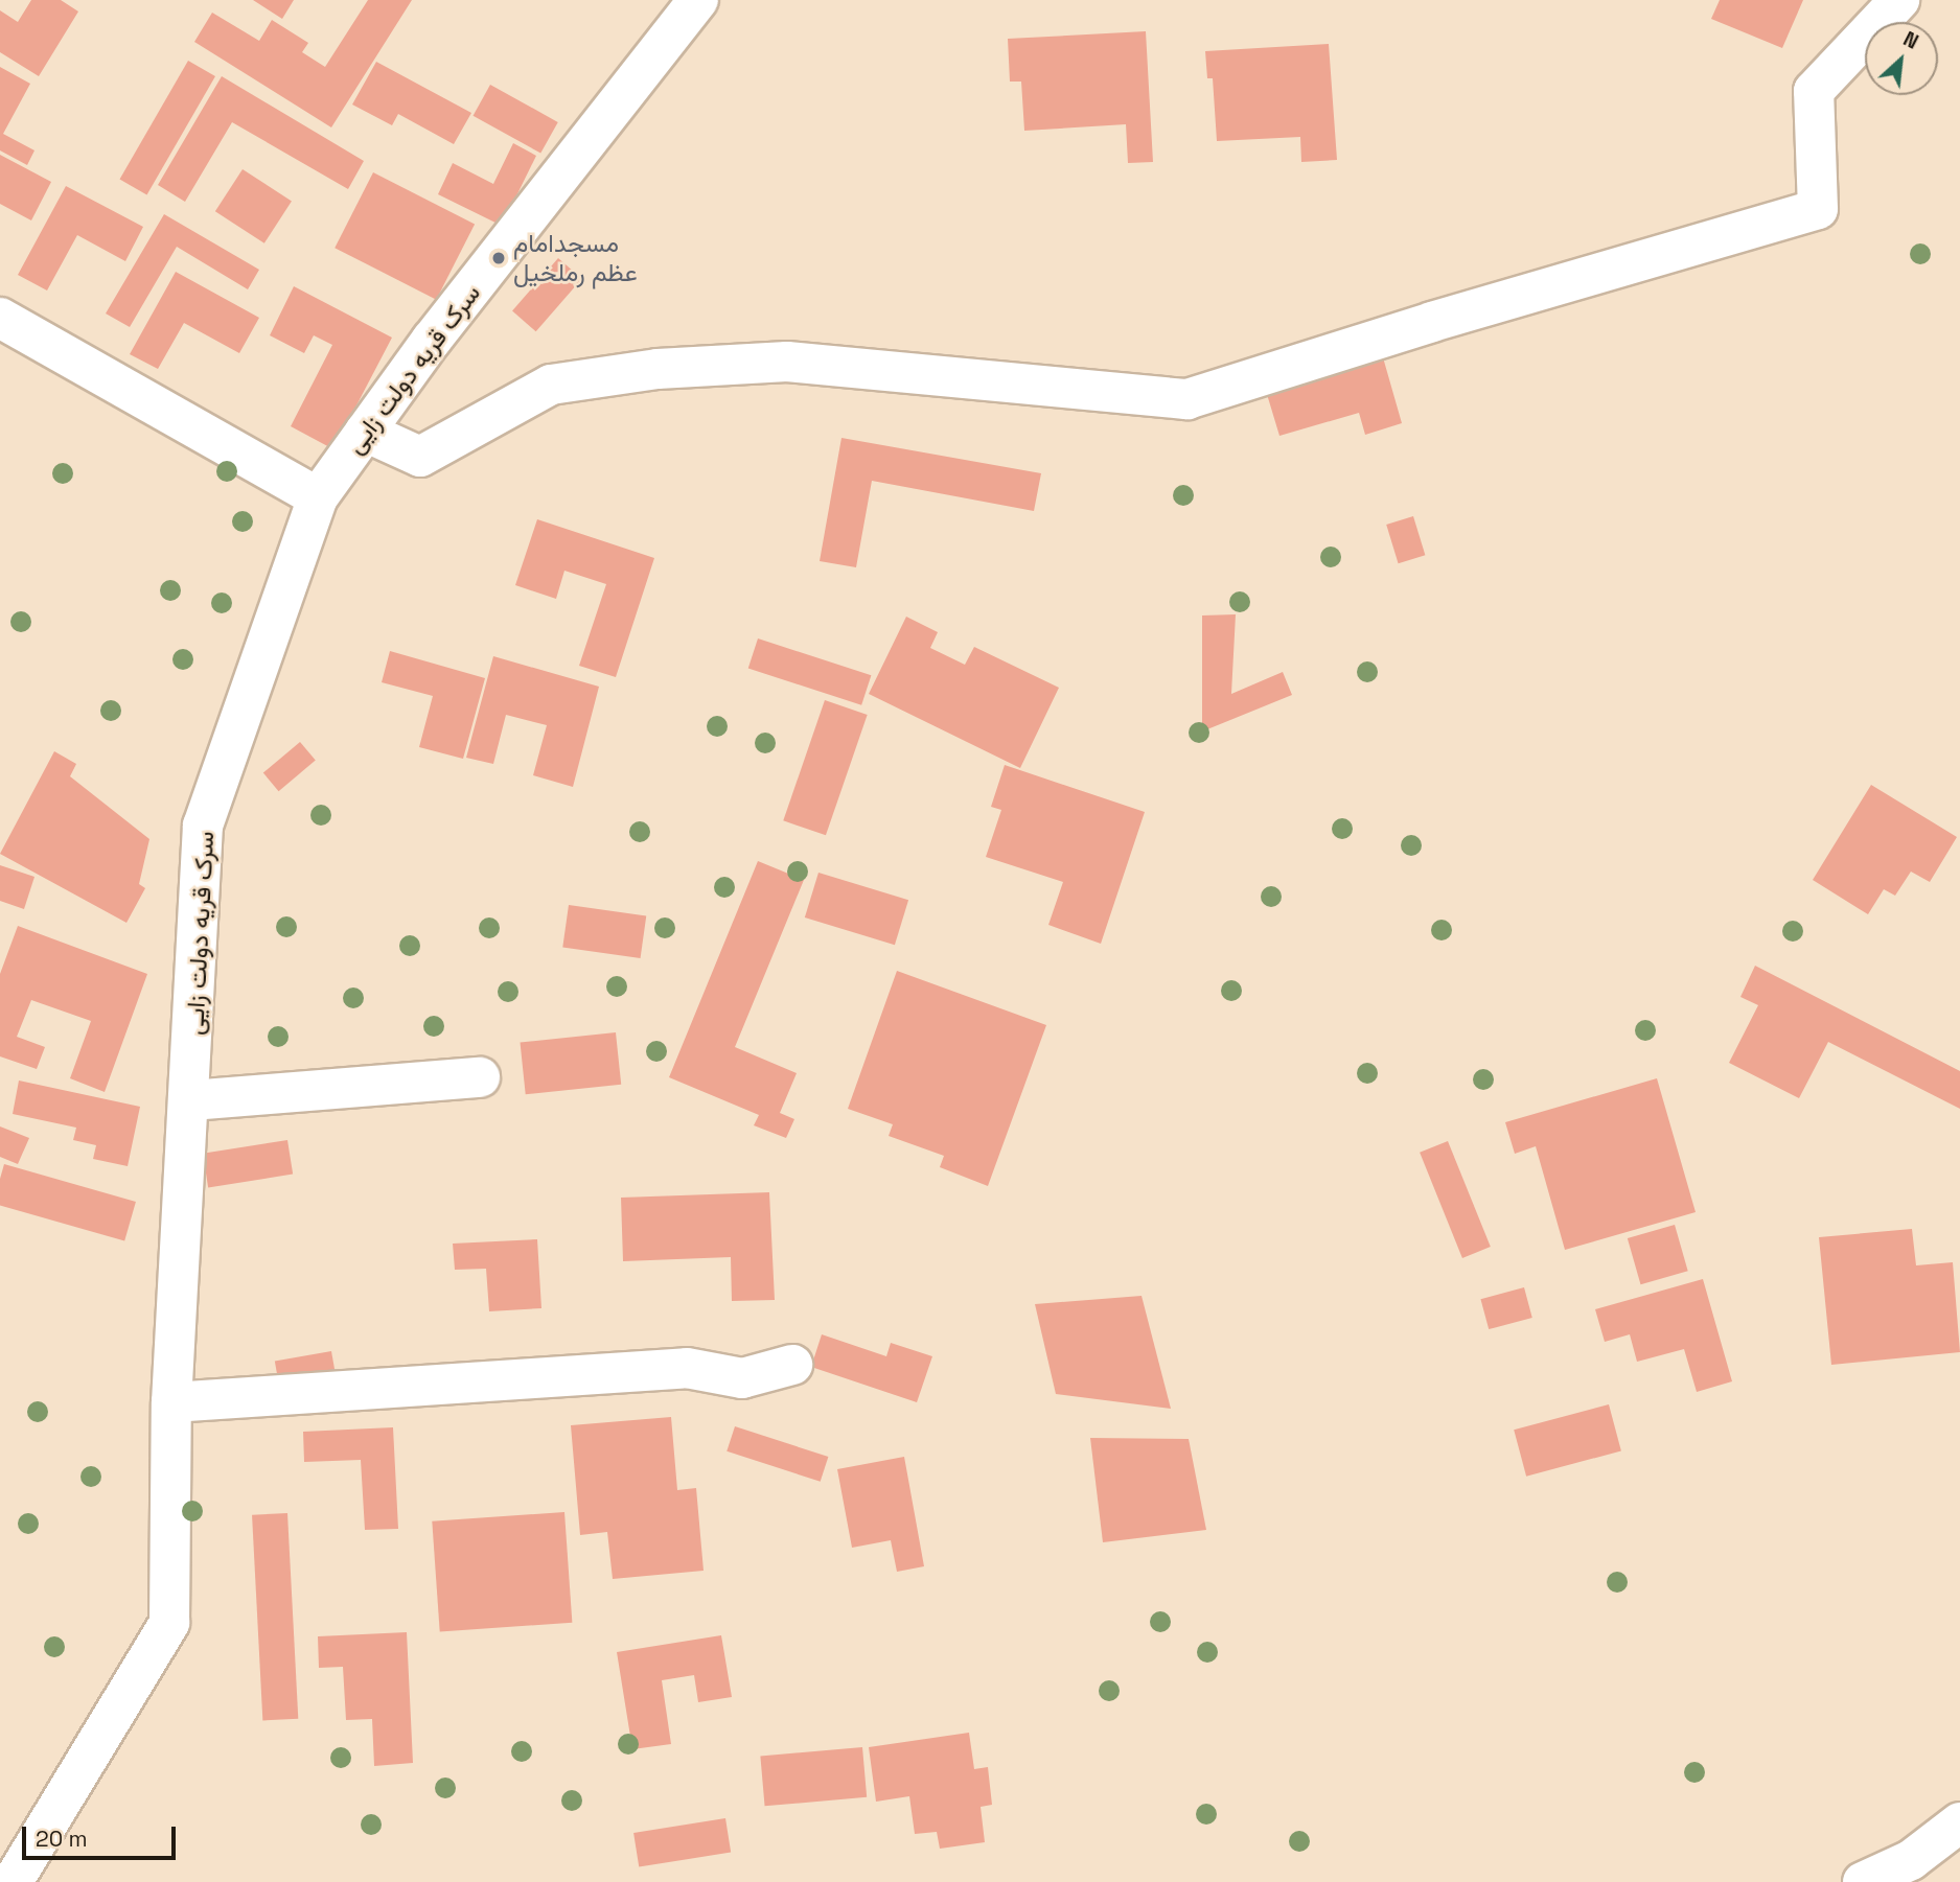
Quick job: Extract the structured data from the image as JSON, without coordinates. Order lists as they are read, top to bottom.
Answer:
{
  "streets": {
    "street": ["سرک قریه دولت زایی"]
  },
  "places": ["مسجدامام عظم رملخیل"],
  "scale_bar": "20 m",
  "north": "top right"
}
